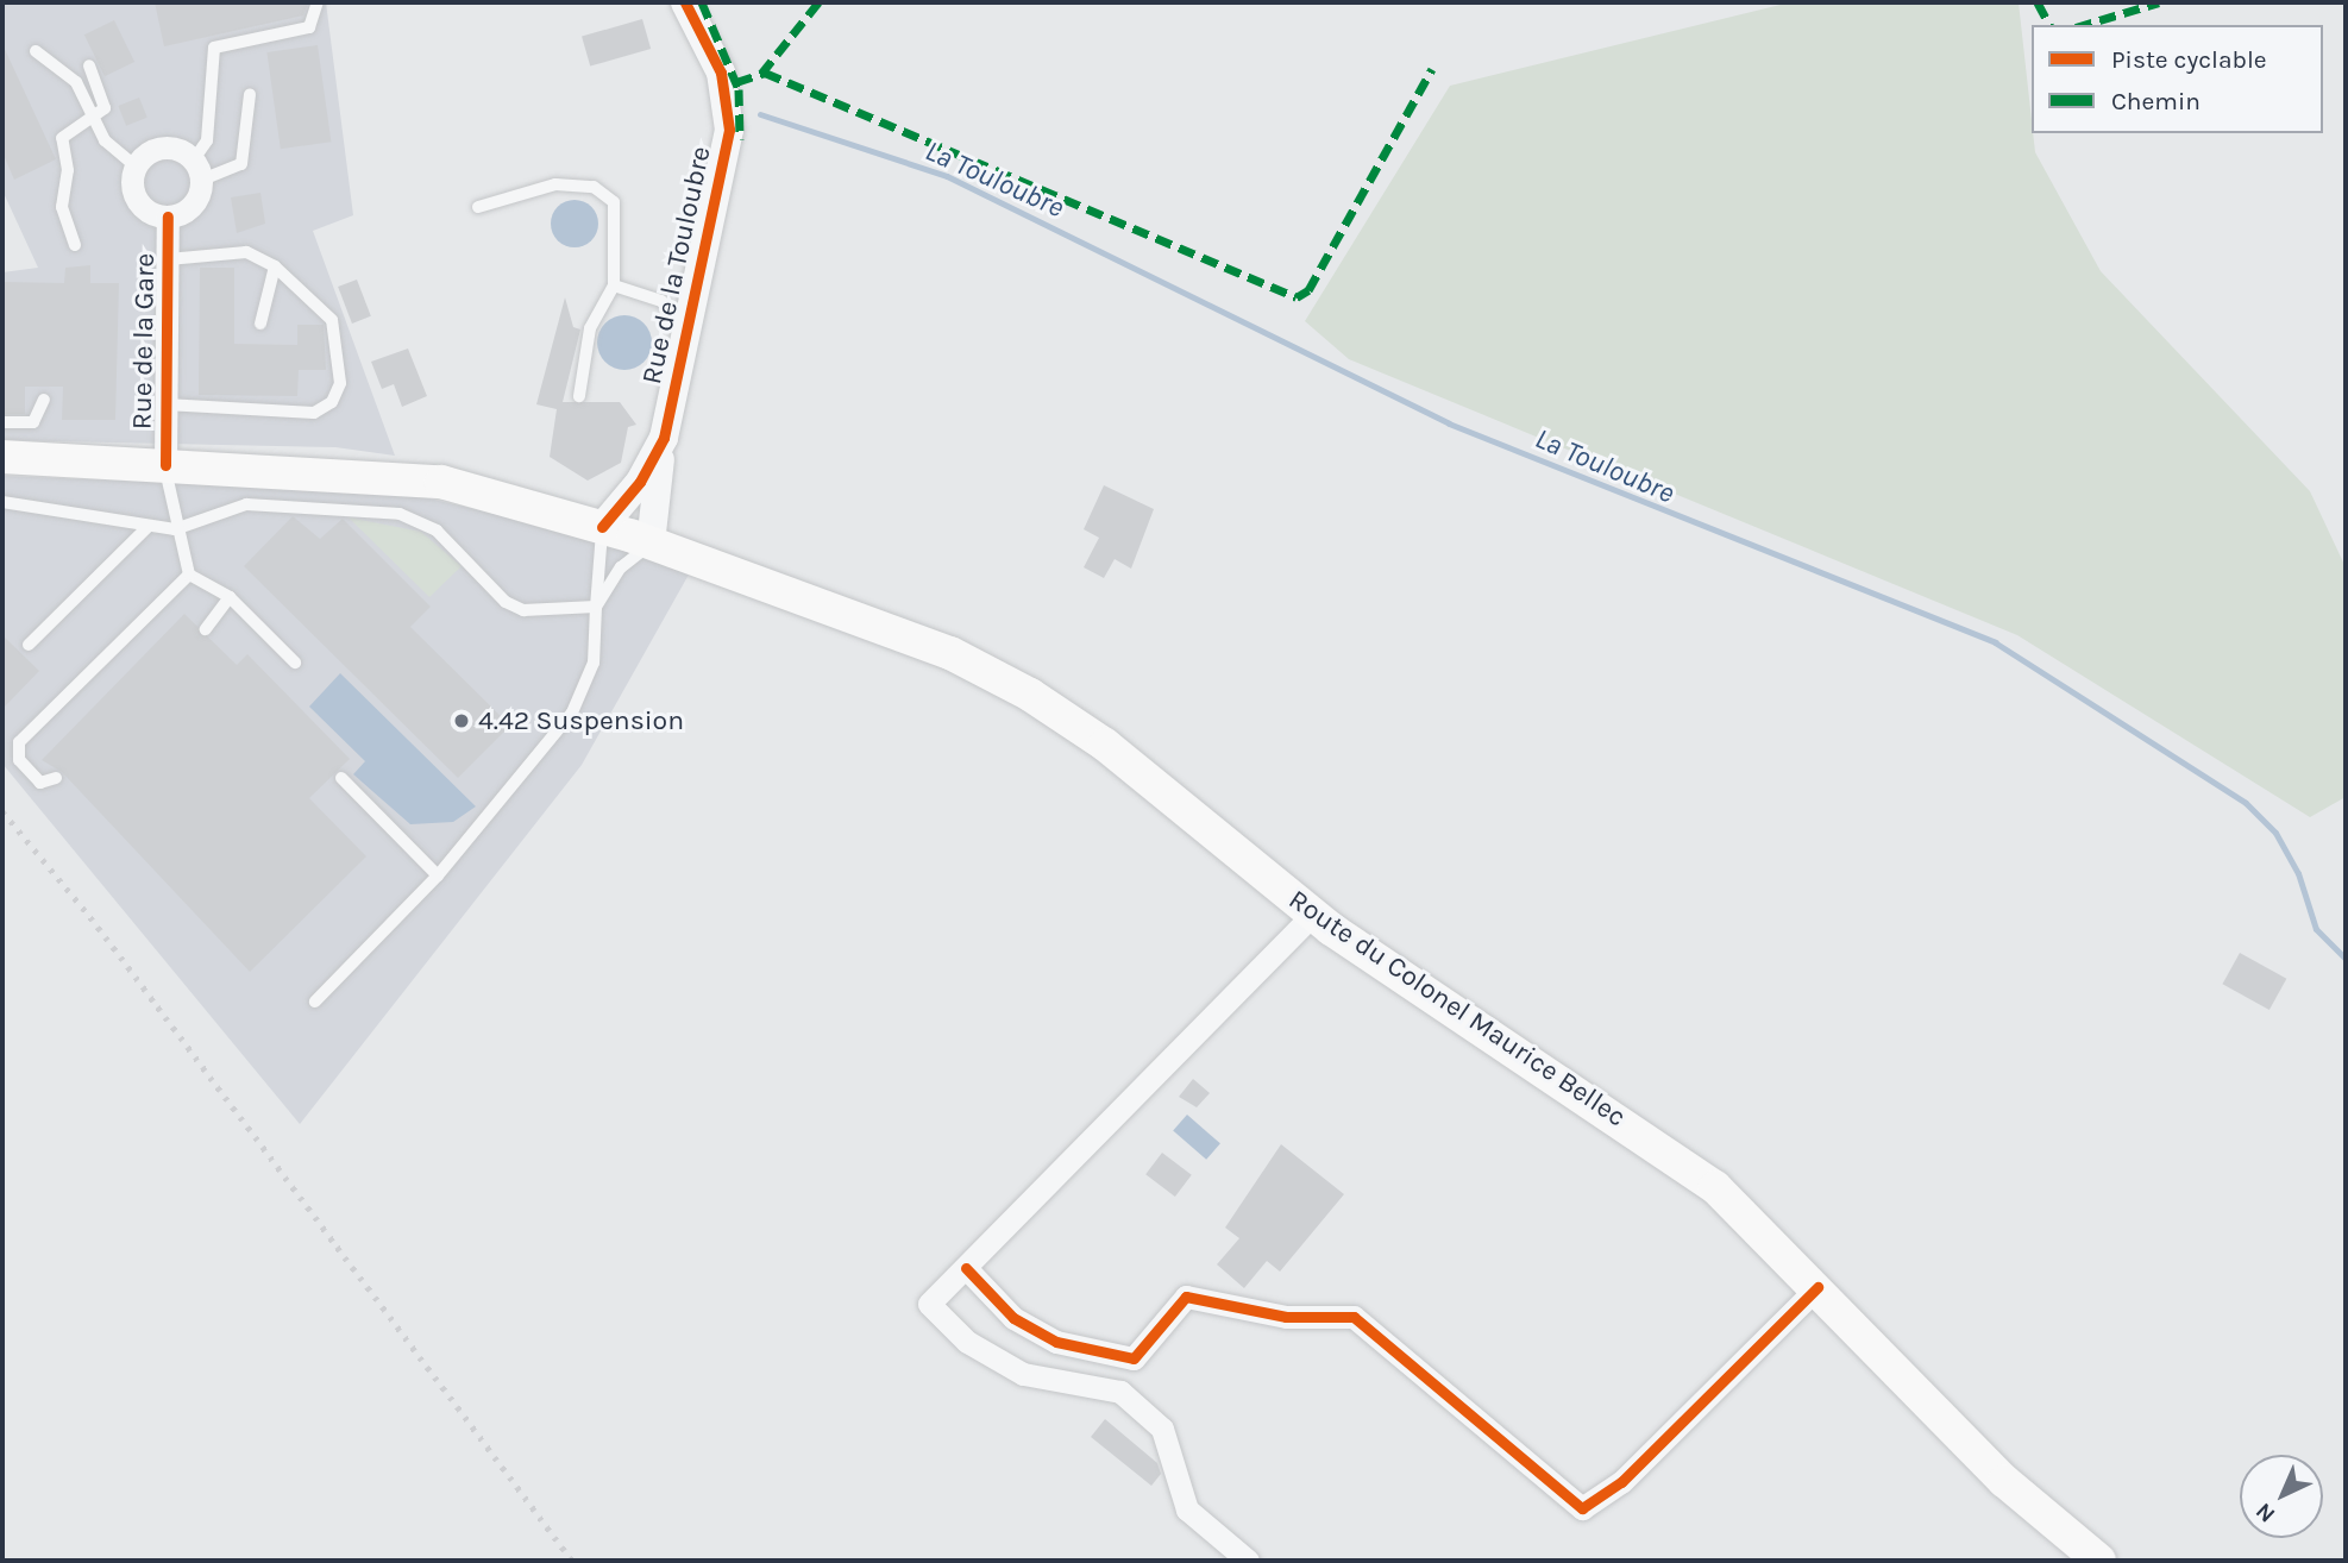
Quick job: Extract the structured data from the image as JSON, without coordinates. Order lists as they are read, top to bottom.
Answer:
{
  "streets": {
    "main road": ["Rue de la Gare", "Route du Colonel Maurice Bellec"],
    "street": ["Rue de la Touloubre"]
  },
  "crossings": [
    ["Rue de la Touloubre", "Rue de la Gare"],
    ["Rue de la Gare", "Route du Colonel Maurice Bellec"]
  ],
  "water": ["La Touloubre"],
  "places": ["4.42 Suspension"],
  "legend": ["Piste cyclable", "Chemin"],
  "north": "bottom left"
}
